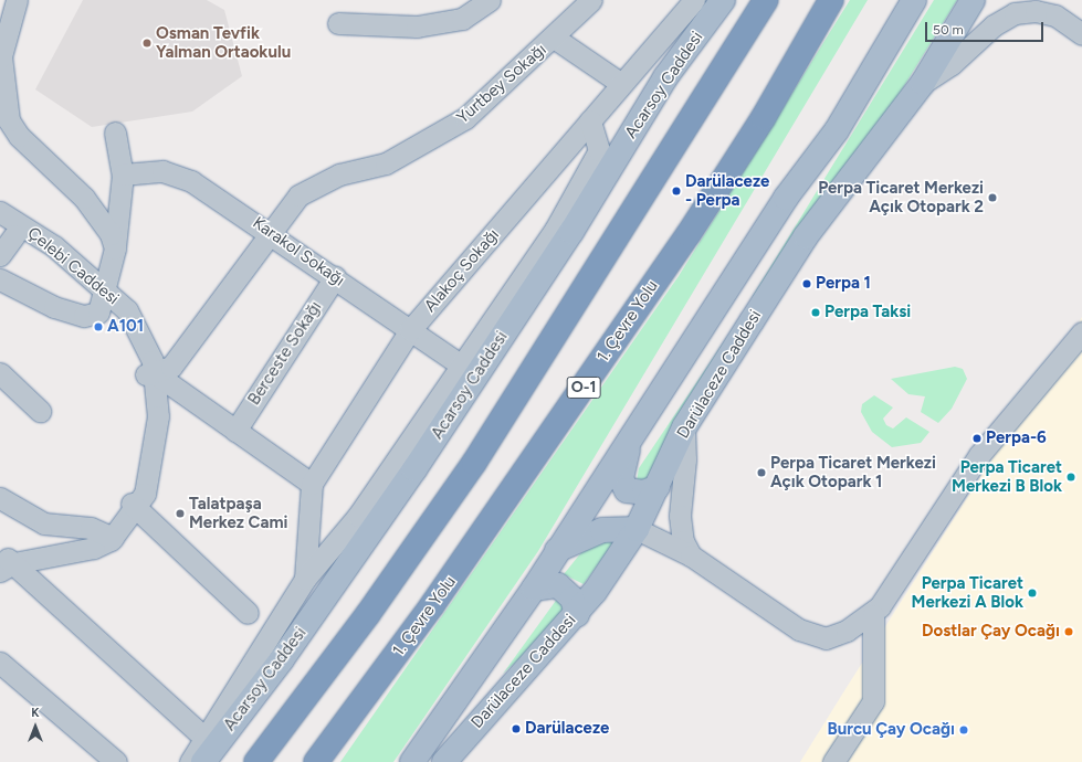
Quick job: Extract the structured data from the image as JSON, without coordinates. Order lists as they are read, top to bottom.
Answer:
{
  "streets": {
    "highway": ["1. Çevre Yolu", "O-1"],
    "main road": ["Acarsoy Caddesi", "Darülaceze Caddesi"],
    "street": [
      "Yurtbey Sokağı",
      "Karakol Sokağı",
      "Çelebi Caddesi",
      "Alakoç Sokağı",
      "Berceste Sokağı"
    ]
  },
  "crossings": [
    ["Yurtbey Sokağı", "Karakol Sokağı"],
    ["Yurtbey Sokağı", "Çelebi Caddesi"],
    ["Karakol Sokağı", "Alakoç Sokağı"],
    ["Karakol Sokağı", "Berceste Sokağı"]
  ],
  "places": [
    "Osman Tevfik Yalman Ortaokulu",
    "Darülaceze - Perpa",
    "Perpa Ticaret Merkezi Açık Otopark 2",
    "Perpa 1",
    "Perpa Taksi",
    "A101",
    "Perpa-6",
    "Perpa Ticaret Merkezi Açık Otopark 1",
    "Perpa Ticaret Merkezi B Blok",
    "Talatpaşa Merkez Cami",
    "Perpa Ticaret Merkezi A Blok",
    "Dostlar Çay Ocağı",
    "Darülaceze",
    "Burcu Çay Ocağı"
  ],
  "scale_bar": "50 m",
  "north": "top"
}
